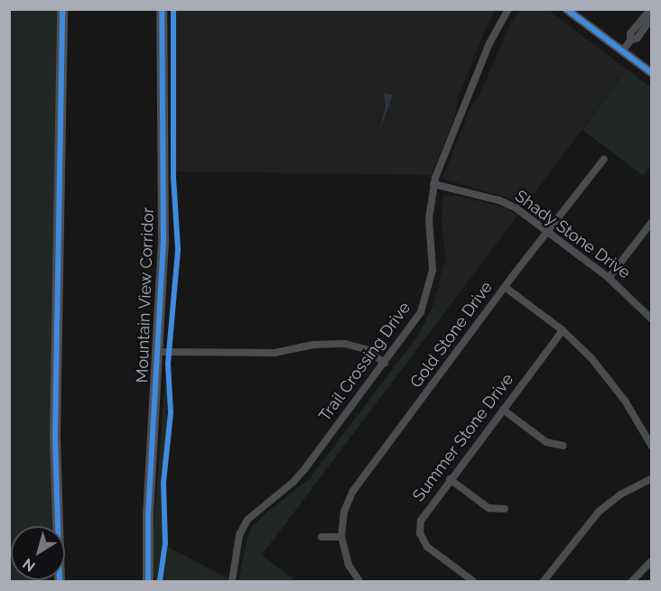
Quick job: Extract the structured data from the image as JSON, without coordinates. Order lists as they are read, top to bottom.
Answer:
{
  "streets": {
    "highway": ["Mountain View Corridor"],
    "street": [
      "Shady Stone Drive",
      "Gold Stone Drive",
      "Trail Crossing Drive",
      "Summer Stone Drive"
    ]
  },
  "crossings": [
    ["Shady Stone Drive", "Gold Stone Drive"],
    ["Shady Stone Drive", "Trail Crossing Drive"]
  ],
  "north": "bottom left"
}
